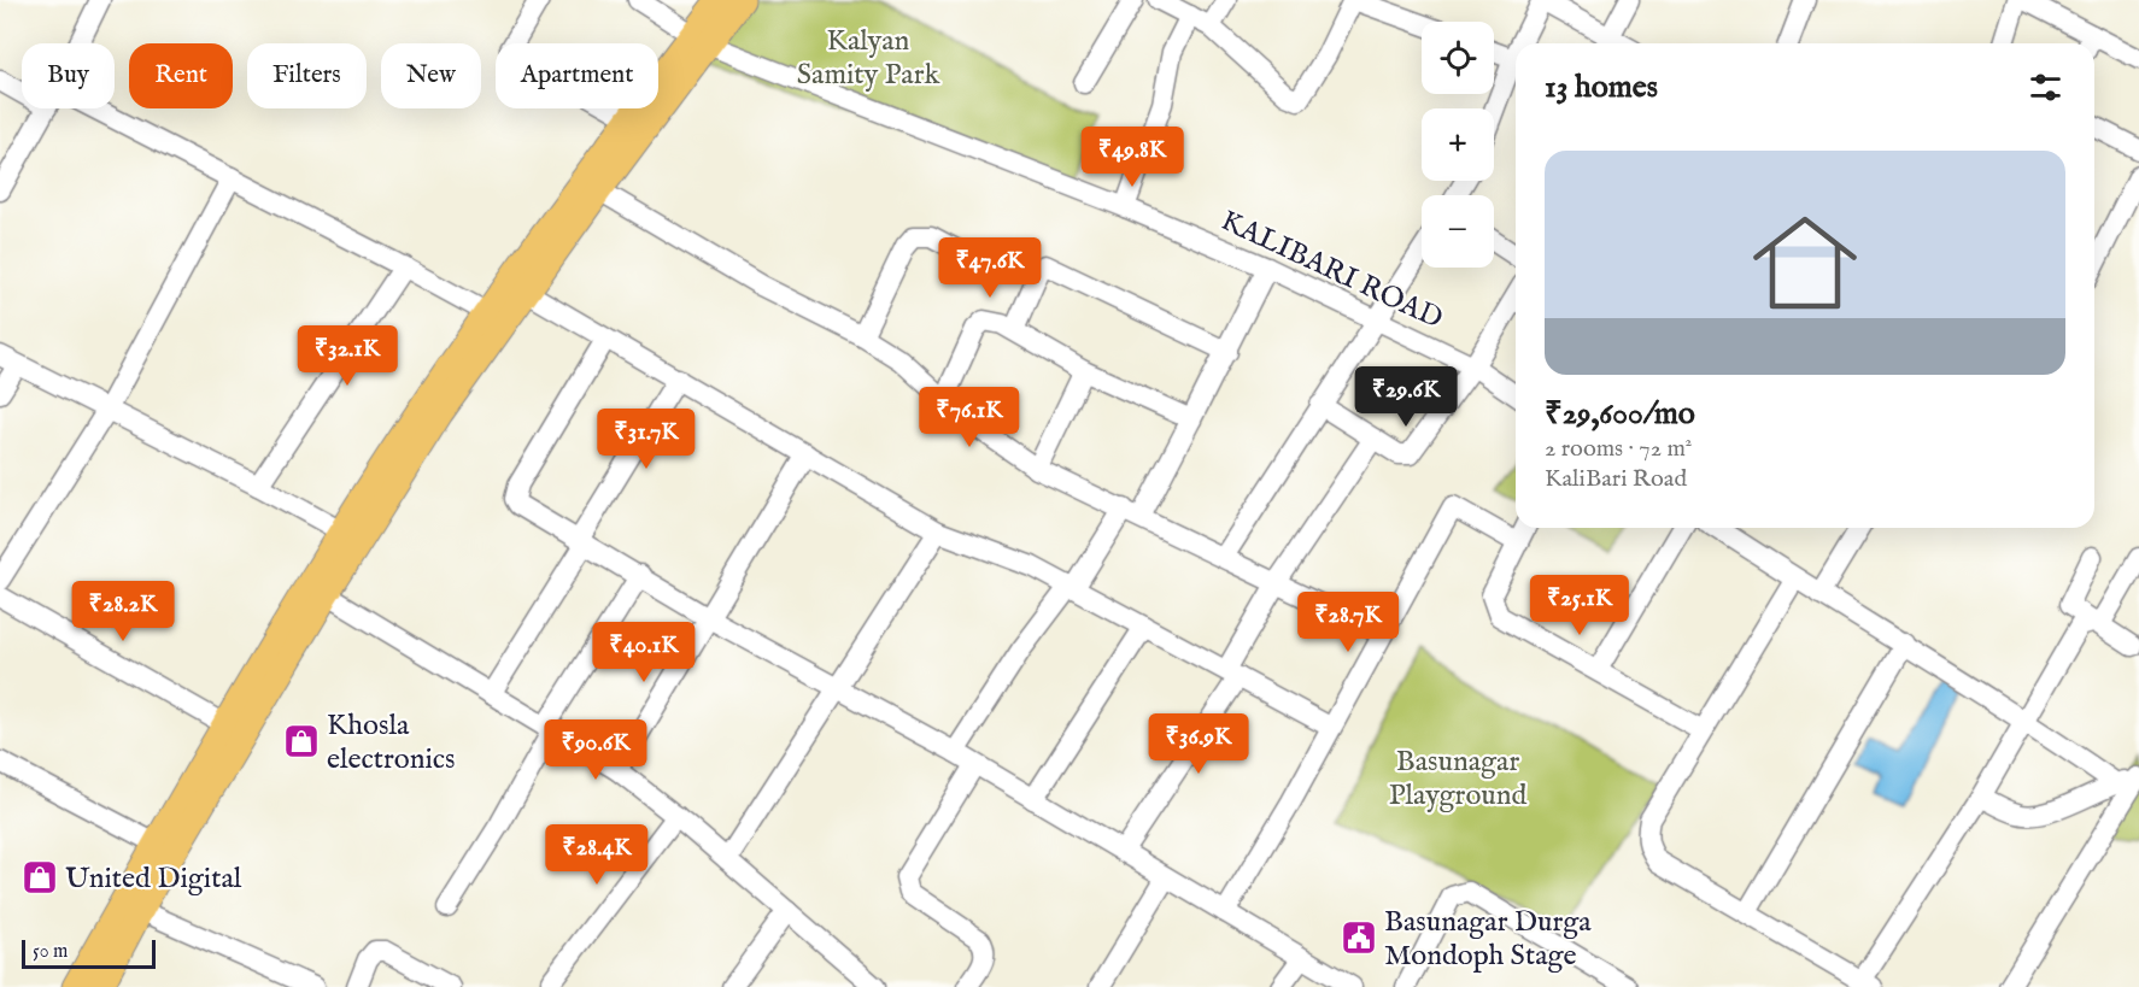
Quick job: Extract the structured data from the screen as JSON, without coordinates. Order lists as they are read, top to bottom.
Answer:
{
  "streets": {
    "street": ["KALIBARI ROAD"]
  },
  "parks": ["Kalyan Samity Park", "Basunagar Playground"],
  "places": {
    "shop": ["Khosla electronics", "United Digital"],
    "public building": ["Basunagar Durga Mondoph Stage"]
  },
  "scale_bar": "50 m",
  "page": {
    "map_buttons": ["+", "−"],
    "chip": [
      "Buy",
      "Rent",
      "Filters",
      "New",
      "Apartment"
    ],
    "heading": "13 homes",
    "price": [
      "₹49.8K",
      "₹47.6K",
      "₹32.1K",
      "₹29.6K",
      "₹76.1K",
      "₹31.7K",
      "₹25.1K",
      "₹28.2K",
      "₹28.7K",
      "₹40.1K",
      "₹36.9K",
      "₹90.6K",
      "₹28.4K"
    ],
    "list": [
      {
        "name": "₹29,600/mo",
        "note": "2 rooms · 72 m² · KaliBari Road"
      }
    ],
    "scale": "50 m"
  }
}
